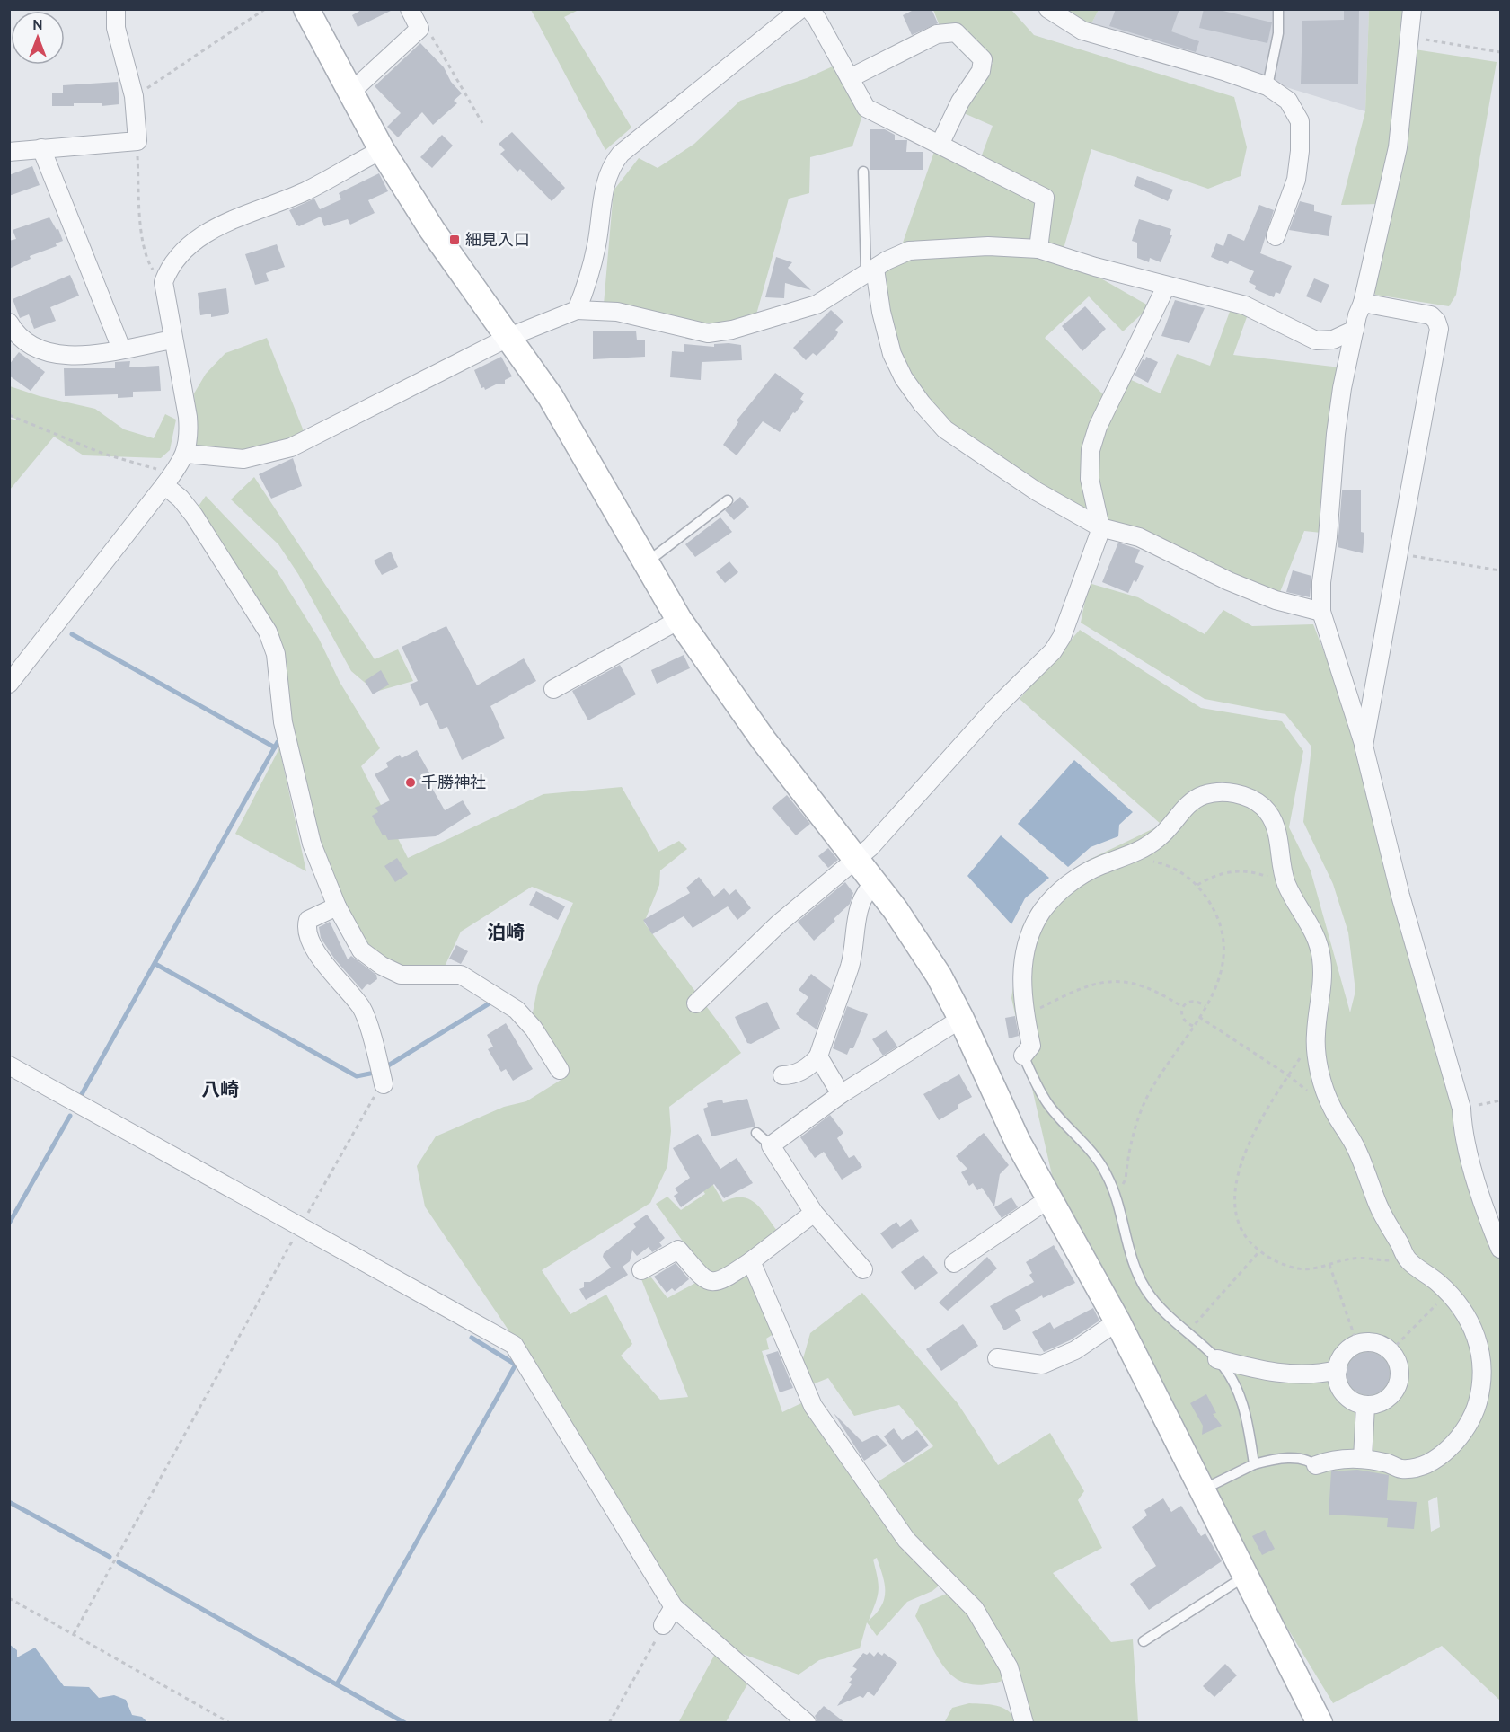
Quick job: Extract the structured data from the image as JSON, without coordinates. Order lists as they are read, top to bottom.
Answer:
{
  "districts": ["泊崎", "八崎"],
  "places": {
    "transit": ["細見入口"],
    "other": ["千勝神社"]
  },
  "north": "top"
}
